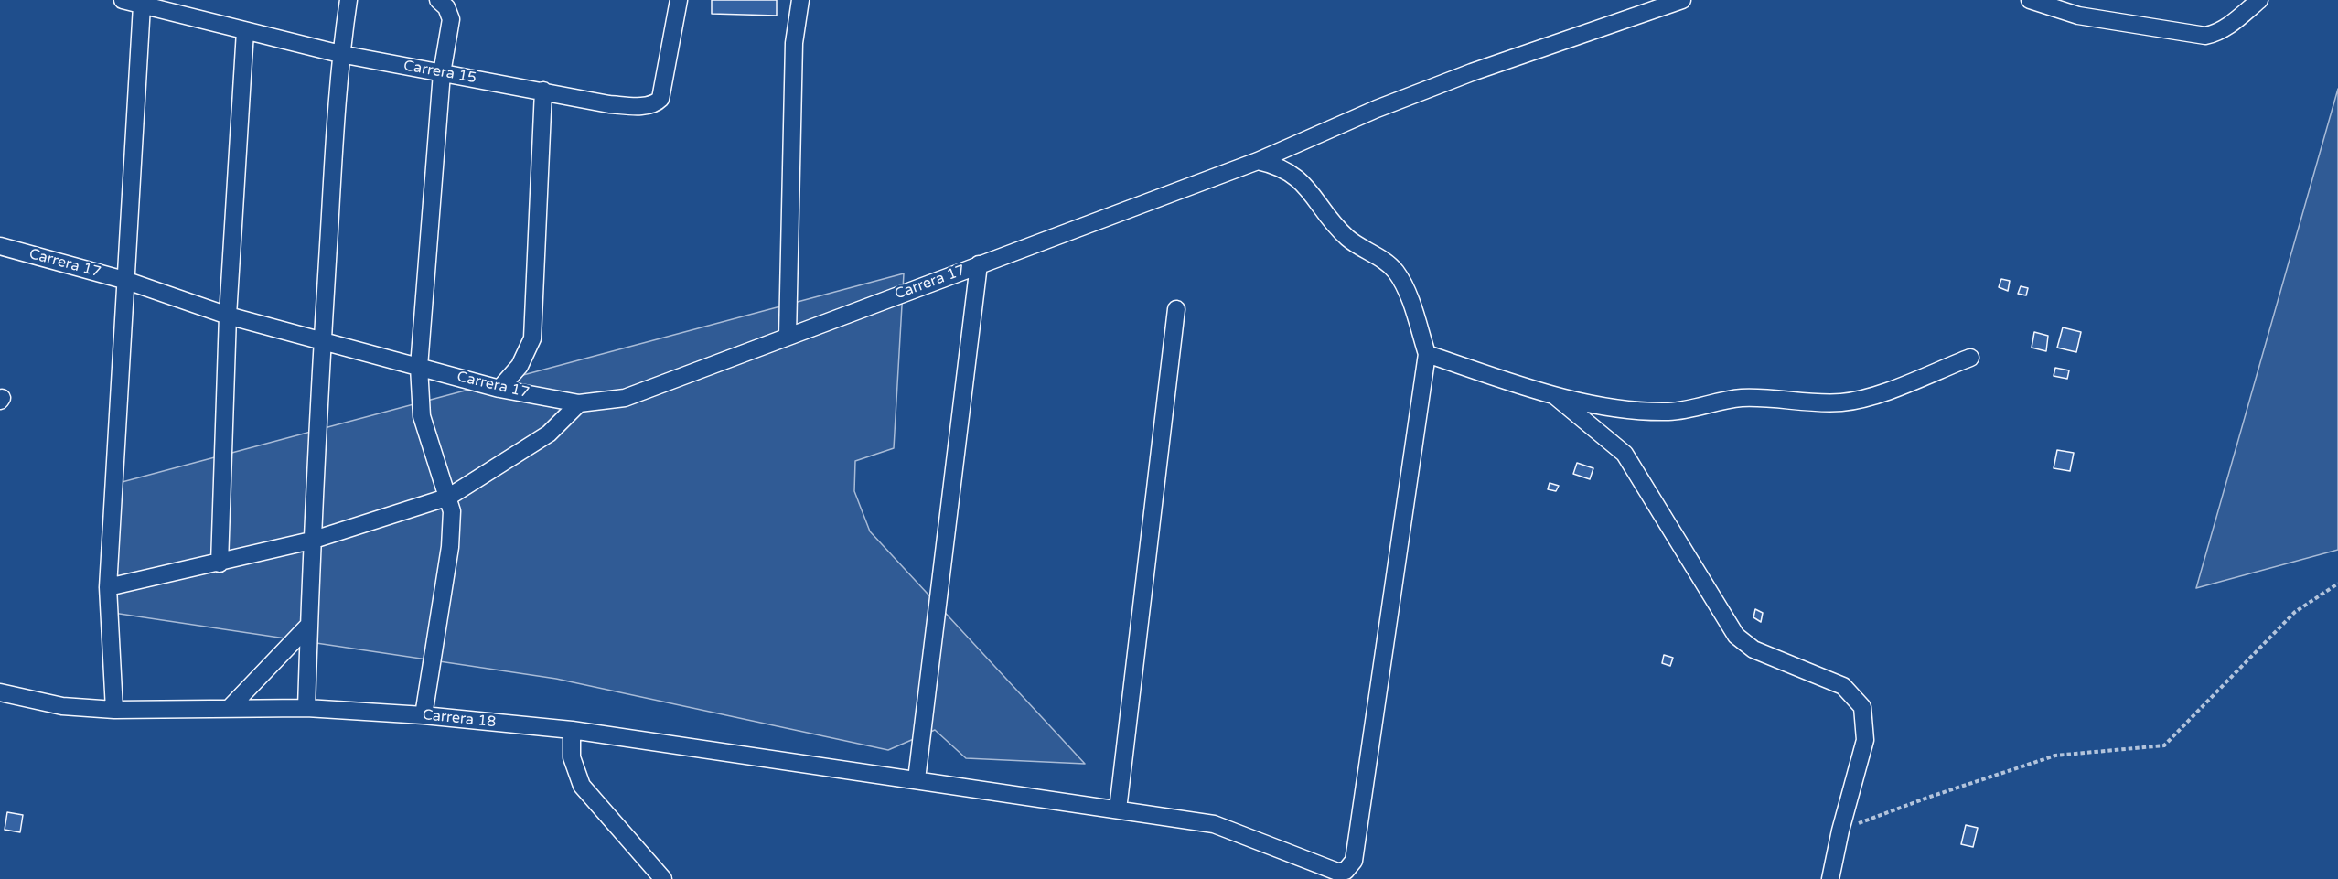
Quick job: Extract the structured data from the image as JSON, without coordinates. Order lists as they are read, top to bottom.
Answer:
{
  "streets": {
    "street": ["Carrera 15", "Carrera 17", "Carrera 18"]
  }
}
